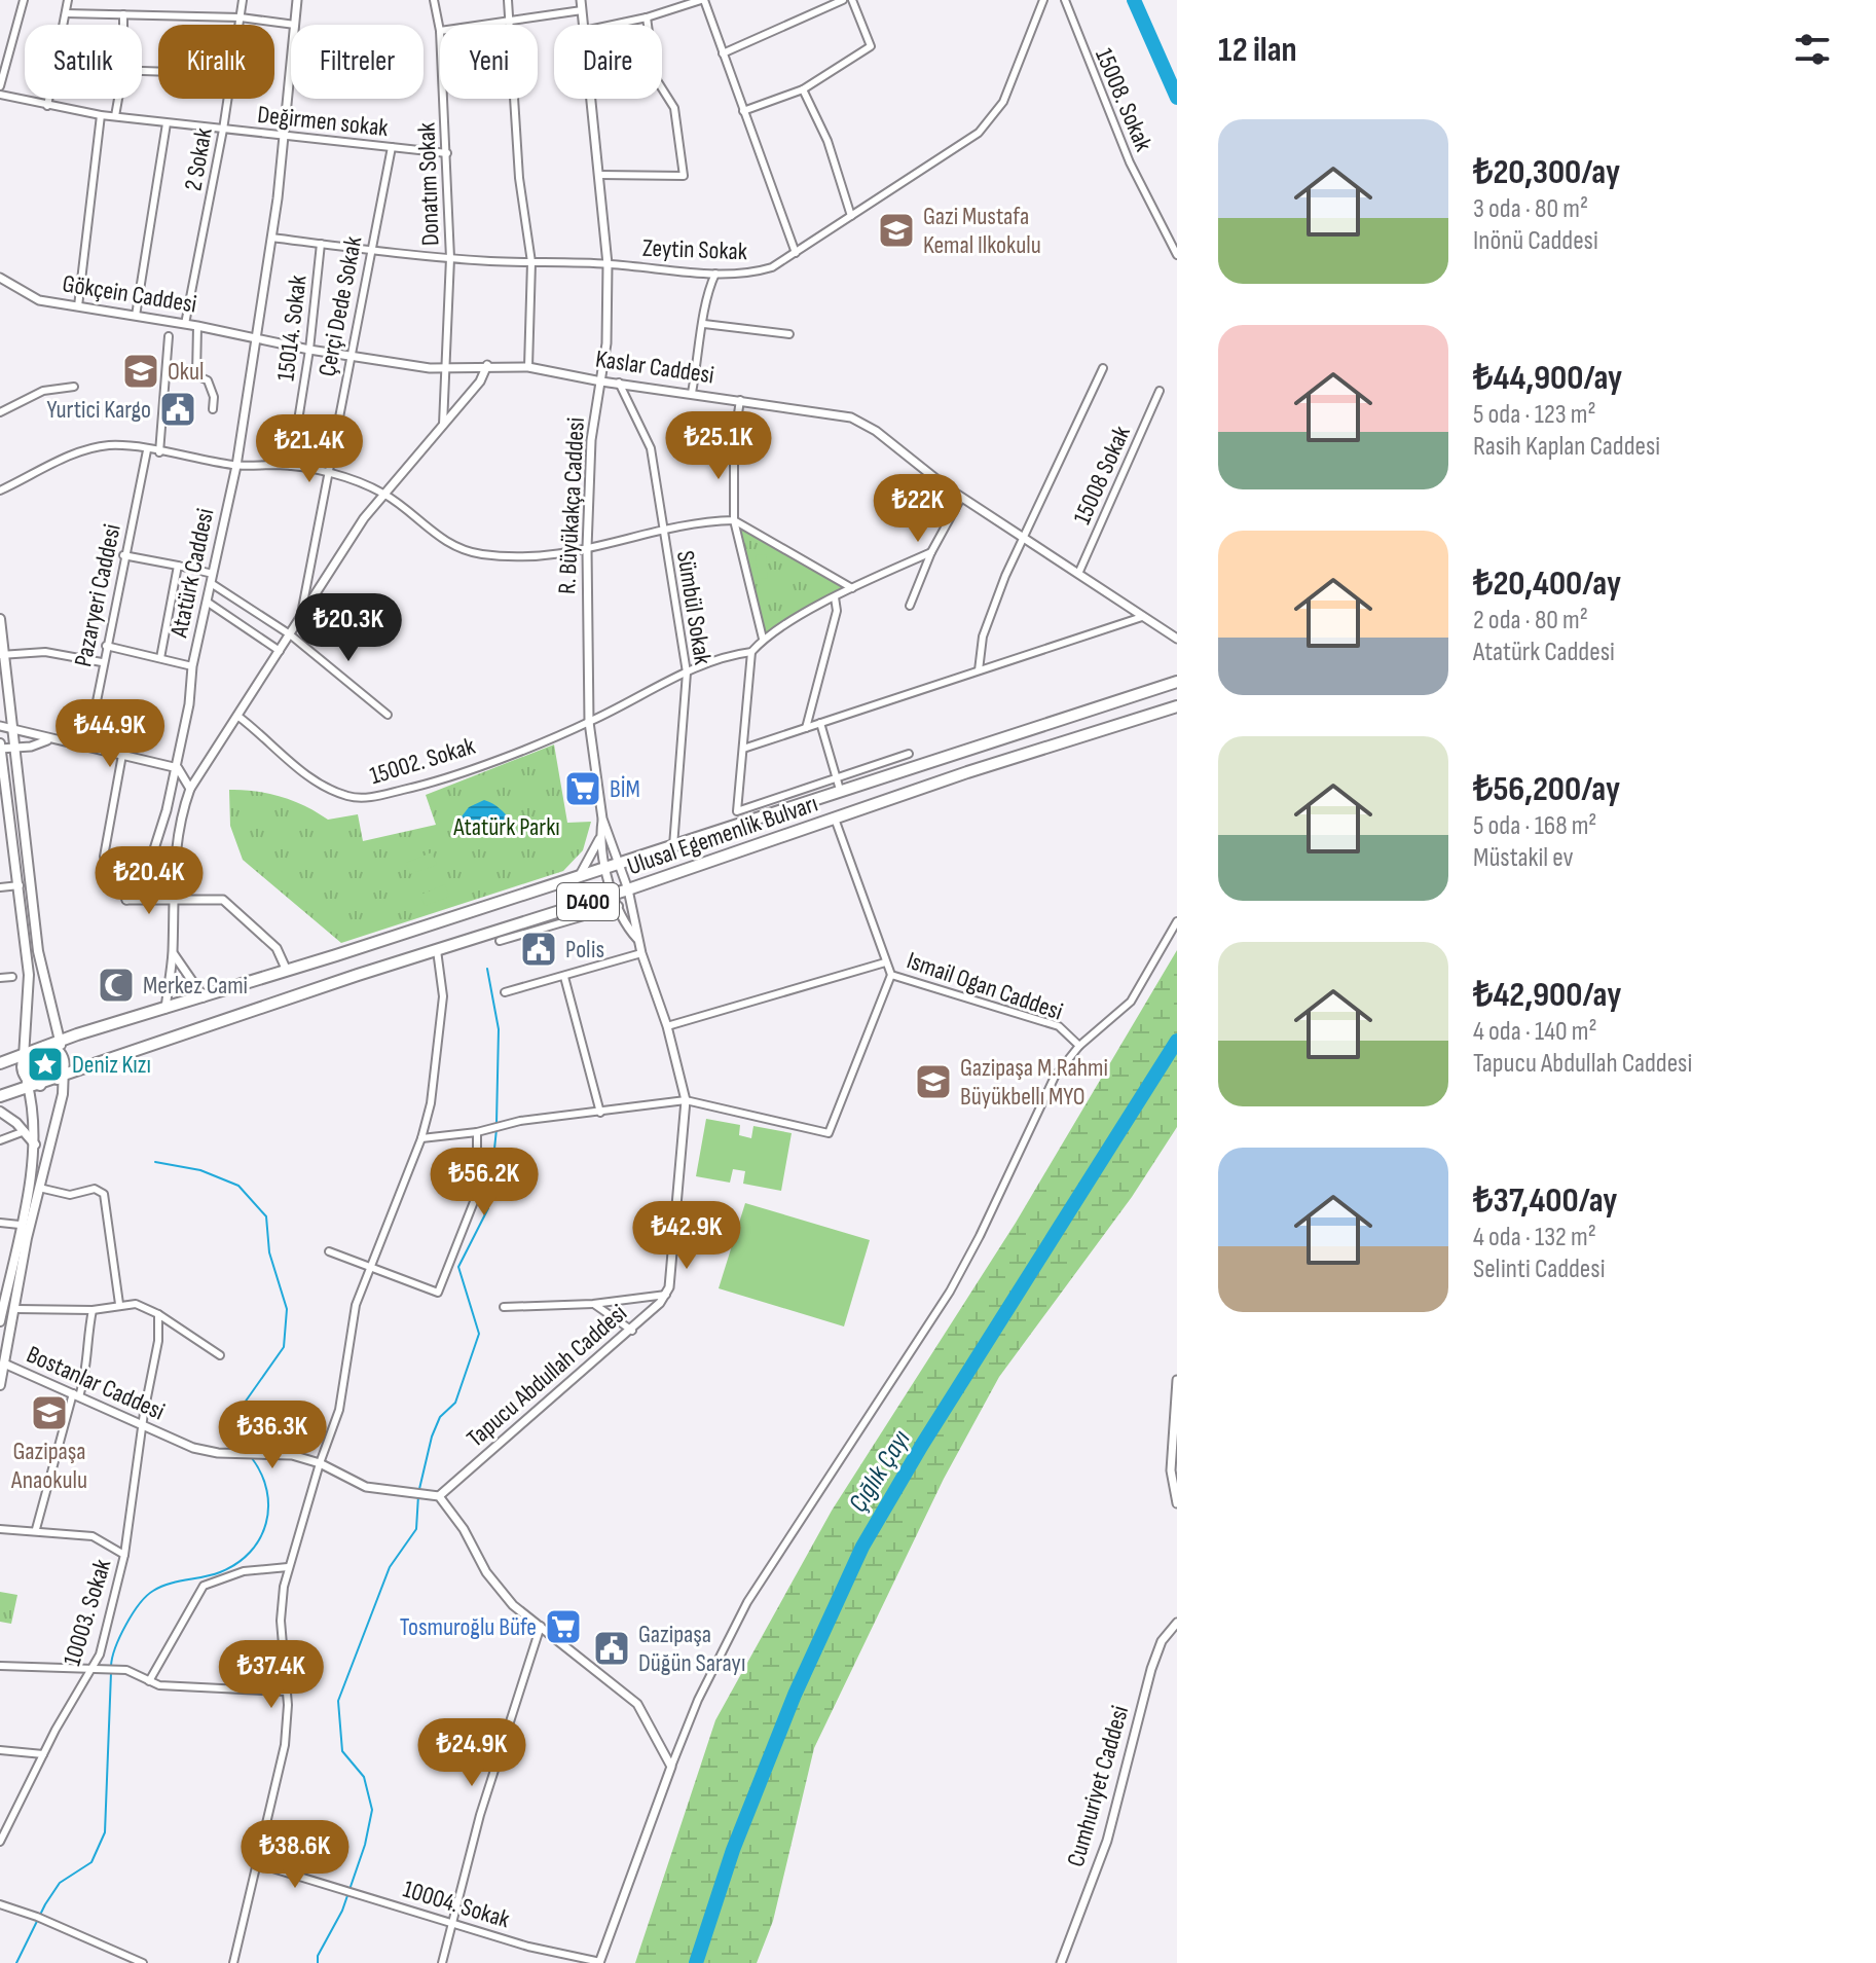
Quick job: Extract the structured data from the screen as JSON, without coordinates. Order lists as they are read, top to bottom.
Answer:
{
  "streets": {
    "highway": ["Ulusal Egemenlik Bulvarı", "D400"],
    "street": [
      "15008. Sokak",
      "Değirmen sokak",
      "2 Sokak",
      "Donatım Sokak",
      "Zeytin Sokak",
      "Gökçein Caddesi",
      "Çerçi Dede Sokak",
      "15014. Sokak",
      "Kaslar Caddesi",
      "15008 Sokak",
      "R. Büyükakça Caddesi",
      "Atatürk Caddesi",
      "Pazaryeri Caddesi",
      "Sümbül Sokak",
      "15002. Sokak",
      "Ismail Ogan Caddesi",
      "Tapucu Abdullah Caddesi",
      "Bostanlar Caddesi",
      "10003. Sokak",
      "Cumhuriyet Caddesi",
      "10004. Sokak"
    ]
  },
  "crossings": [
    ["Değirmen sokak", "2 Sokak"],
    ["Değirmen sokak", "Donatım Sokak"],
    ["Değirmen sokak", "Çerçi Dede Sokak"],
    ["Değirmen sokak", "Atatürk Caddesi"],
    ["2 Sokak", "Gökçein Caddesi"],
    ["Donatım Sokak", "Zeytin Sokak"],
    ["Donatım Sokak", "Kaslar Caddesi"],
    ["Zeytin Sokak", "Çerçi Dede Sokak"],
    ["Zeytin Sokak", "15014. Sokak"],
    ["Zeytin Sokak", "R. Büyükakça Caddesi"],
    ["Zeytin Sokak", "Atatürk Caddesi"],
    ["Gökçein Caddesi", "Kaslar Caddesi"],
    ["Gökçein Caddesi", "Atatürk Caddesi"],
    ["Çerçi Dede Sokak", "Kaslar Caddesi"],
    ["15014. Sokak", "Kaslar Caddesi"],
    ["Kaslar Caddesi", "15008 Sokak"],
    ["Kaslar Caddesi", "R. Büyükakça Caddesi"],
    ["Kaslar Caddesi", "Atatürk Caddesi"],
    ["Kaslar Caddesi", "Sümbül Sokak"],
    ["R. Büyükakça Caddesi", "15002. Sokak"],
    ["R. Büyükakça Caddesi", "Ulusal Egemenlik Bulvarı"],
    ["Sümbül Sokak", "15002. Sokak"],
    ["Sümbül Sokak", "Ulusal Egemenlik Bulvarı"],
    ["Ulusal Egemenlik Bulvarı", "Ismail Ogan Caddesi"],
    ["Tapucu Abdullah Caddesi", "Bostanlar Caddesi"],
    ["Bostanlar Caddesi", "10003. Sokak"]
  ],
  "water": ["Çığlık Çayı"],
  "parks": ["Atatürk Parkı"],
  "places": {
    "school or university": [
      "Gazi Mustafa Kemal Ilkokulu",
      "Okul",
      "Gazipaşa M.Rahmi Büyükbellı MYO",
      "Gazipaşa Anaokulu"
    ],
    "public building": ["Yurtici Kargo", "Polis", "Gazipaşa Düğün Sarayı"],
    "supermarket": ["BİM", "Tosmuroğlu Büfe"],
    "mosque": ["Merkez Cami"],
    "place": ["Deniz Kızı"]
  },
  "page": {
    "heading": "12 ilan",
    "chip": [
      "Satılık",
      "Kiralık",
      "Filtreler",
      "Yeni",
      "Daire"
    ],
    "list": [
      {
        "name": "₺20,300/ay",
        "note": "3 oda · 80 m² · Inönü Caddesi"
      },
      {
        "name": "₺44,900/ay",
        "note": "5 oda · 123 m² · Rasih Kaplan Caddesi"
      },
      {
        "name": "₺20,400/ay",
        "note": "2 oda · 80 m² · Atatürk Caddesi"
      },
      {
        "name": "₺56,200/ay",
        "note": "5 oda · 168 m² · Müstakil ev"
      },
      {
        "name": "₺42,900/ay",
        "note": "4 oda · 140 m² · Tapucu Abdullah Caddesi"
      },
      {
        "name": "₺37,400/ay",
        "note": "4 oda · 132 m² · Selinti Caddesi"
      }
    ],
    "price": [
      "₺25.1K",
      "₺21.4K",
      "₺22K",
      "₺20.3K",
      "₺44.9K",
      "₺20.4K",
      "₺56.2K",
      "₺42.9K",
      "₺36.3K",
      "₺37.4K",
      "₺24.9K",
      "₺38.6K"
    ]
  }
}
